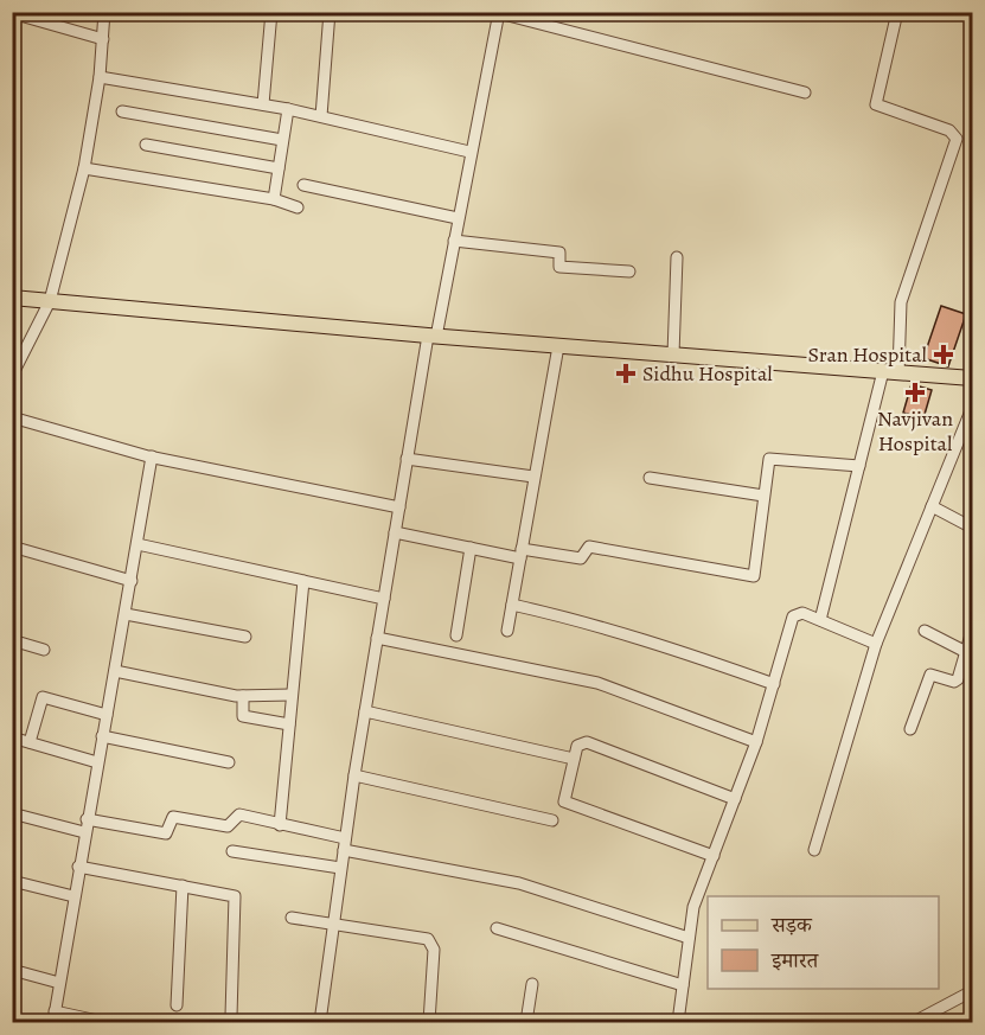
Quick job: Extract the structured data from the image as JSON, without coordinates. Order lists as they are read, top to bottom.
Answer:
{
  "places": {
    "health": ["Sran Hospital", "Sidhu Hospital", "Navjivan Hospital"]
  },
  "legend": ["सड़क", "इमारत"]
}
